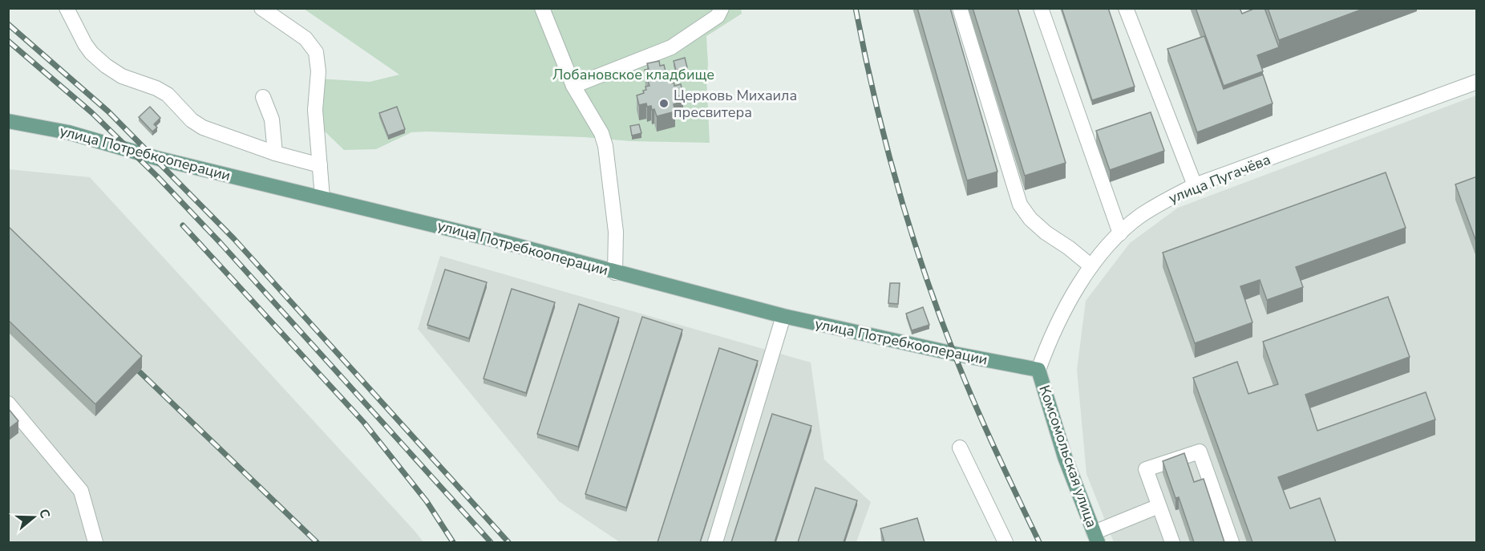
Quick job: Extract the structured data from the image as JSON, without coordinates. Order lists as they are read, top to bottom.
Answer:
{
  "streets": {
    "main road": ["улица Потребкооперации", "Комсомольская улица"],
    "street": ["улица Пугачёва"]
  },
  "crossings": [
    ["улица Потребкооперации", "улица Пугачёва"],
    ["улица Потребкооперации", "Комсомольская улица"],
    ["улица Пугачёва", "Комсомольская улица"]
  ],
  "parks": ["Лобановское кладбище"],
  "places": ["Церковь Михаила пресвитера"],
  "north": "right"
}
